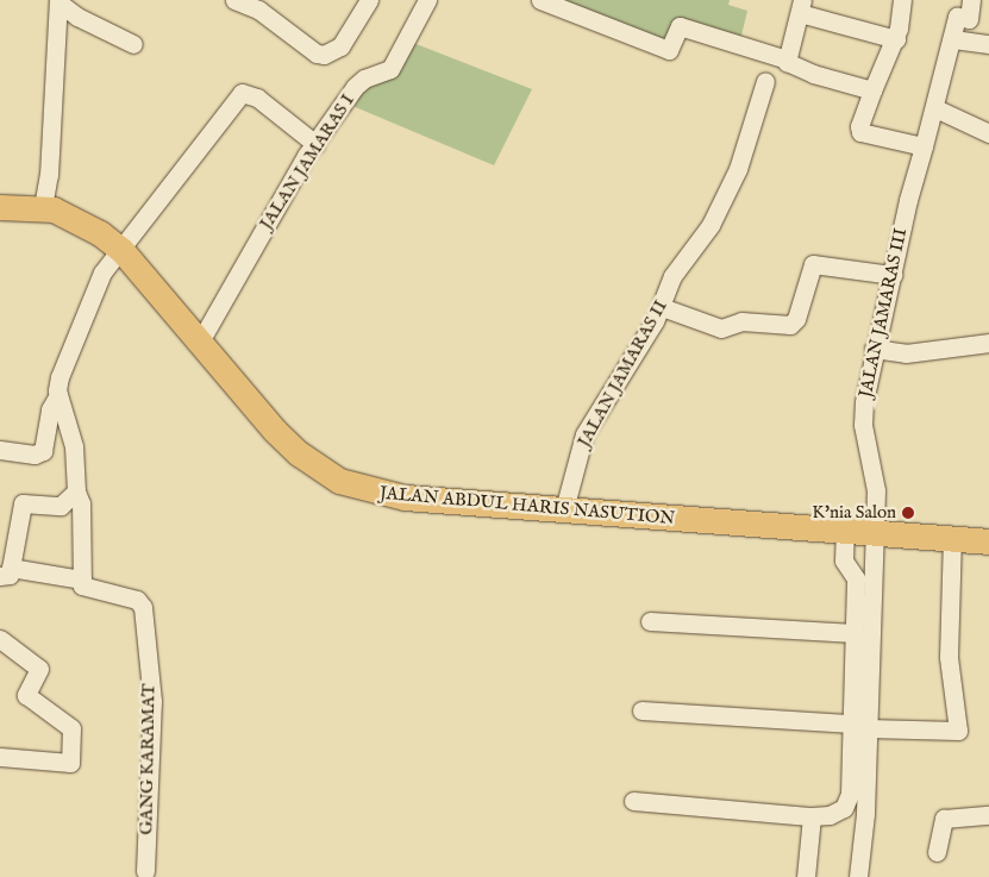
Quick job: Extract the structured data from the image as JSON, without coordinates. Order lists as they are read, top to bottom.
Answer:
{
  "streets": {
    "highway": ["JALAN ABDUL HARIS NASUTION"],
    "street": [
      "JALAN JAMARAS I",
      "JALAN JAMARAS III",
      "JALAN JAMARAS II",
      "GANG KARAMAT"
    ]
  },
  "crossings": [
    ["JALAN JAMARAS I", "JALAN ABDUL HARIS NASUTION"],
    ["JALAN JAMARAS III", "JALAN ABDUL HARIS NASUTION"],
    ["JALAN JAMARAS II", "JALAN ABDUL HARIS NASUTION"]
  ],
  "places": ["K'nia Salon"]
}
